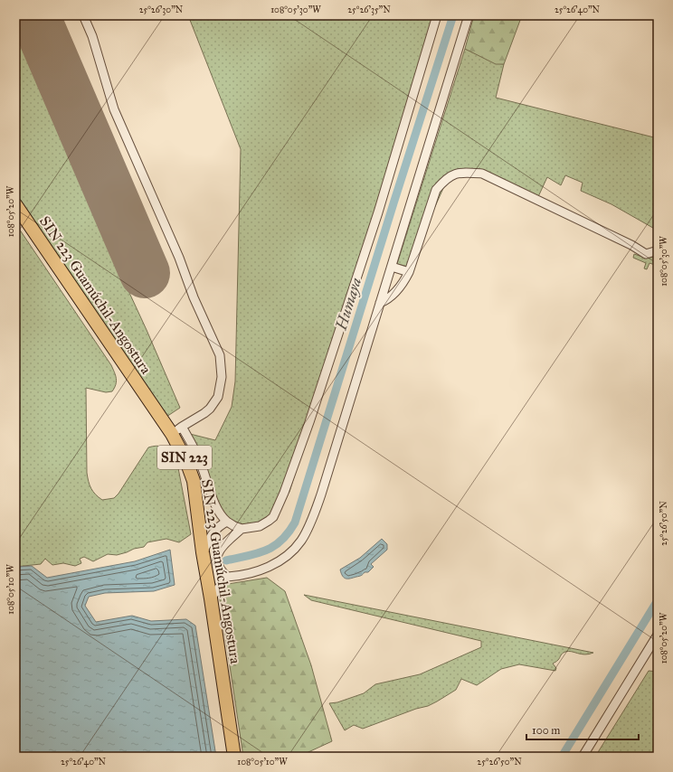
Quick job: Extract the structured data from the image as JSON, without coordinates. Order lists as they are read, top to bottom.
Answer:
{
  "streets": {
    "main road": ["SIN 223 Guamúchil-Angostura", "SIN 223"]
  },
  "water": ["Humaya"],
  "scale_bar": "100 m",
  "coordinates": [
    "25°26'30\"N",
    "108°05'30\"W",
    "25°26'35\"N",
    "25°26'40\"N",
    "108°05'20\"W",
    "25°26'50\"N",
    "108°05'10\"W"
  ]
}
